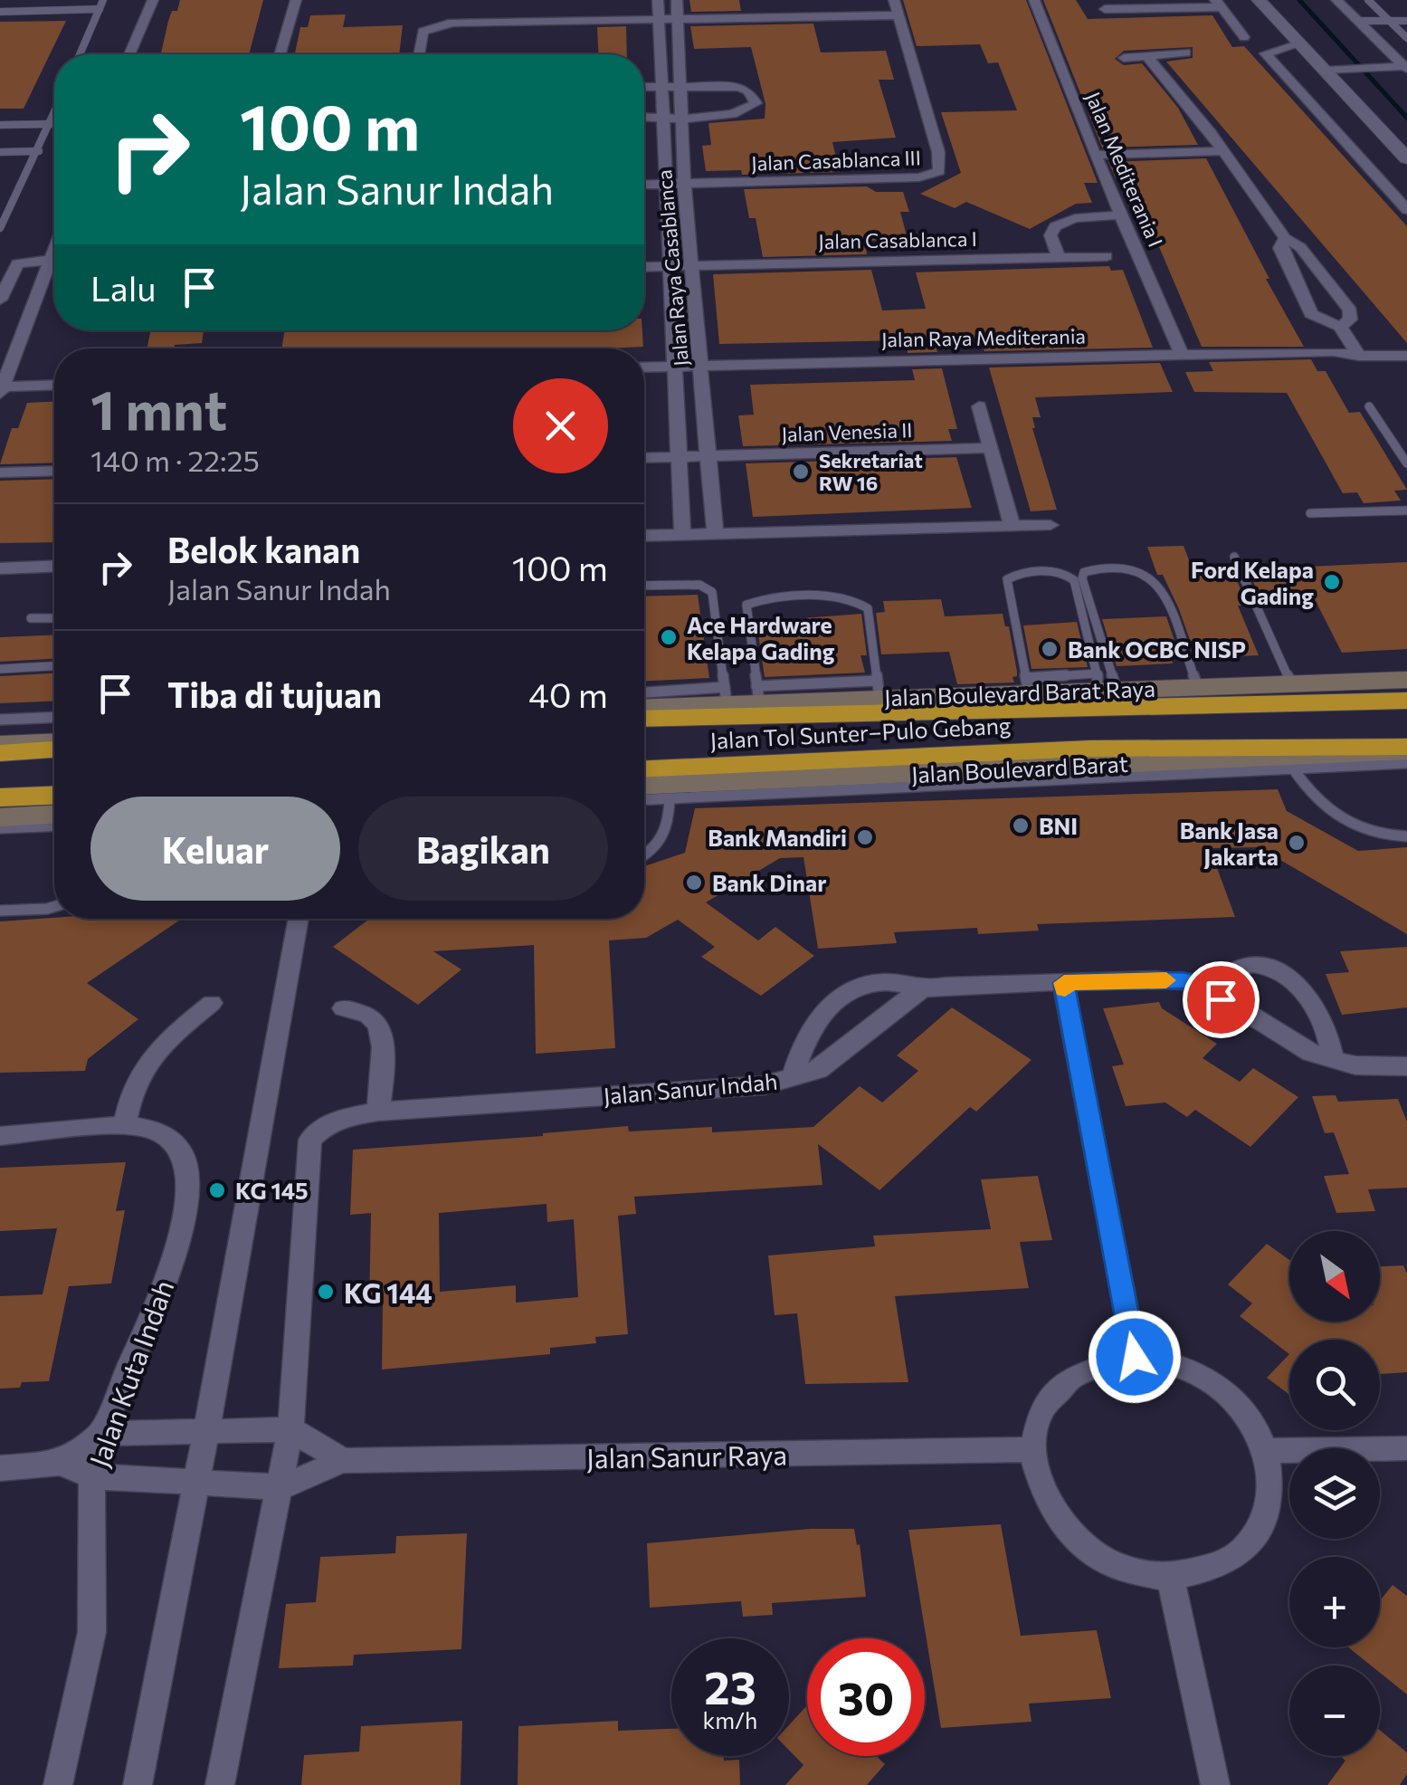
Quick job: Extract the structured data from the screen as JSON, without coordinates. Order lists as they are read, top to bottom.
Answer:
{
  "streets": {
    "highway": ["Jalan Tol Sunter–Pulo Gebang"],
    "main road": ["Jalan Boulevard Barat Raya", "Jalan Boulevard Barat"],
    "street": [
      "Jalan Casablanca III",
      "Jalan Mediterania I",
      "Jalan Casablanca I",
      "Jalan Raya Casablanca",
      "Jalan Raya Mediterania",
      "Jalan Venesia II",
      "Jalan Sanur Indah",
      "Jalan Kuta Indah",
      "Jalan Sanur Raya"
    ]
  },
  "crossings": [
    ["Jalan Casablanca III", "Jalan Raya Casablanca"],
    ["Jalan Mediterania I", "Jalan Raya Mediterania"],
    ["Jalan Casablanca I", "Jalan Raya Casablanca"],
    ["Jalan Raya Casablanca", "Jalan Raya Mediterania"],
    ["Jalan Raya Casablanca", "Jalan Venesia II"],
    ["Jalan Tol Sunter–Pulo Gebang", "Jalan Boulevard Barat"],
    ["Jalan Kuta Indah", "Jalan Sanur Raya"]
  ],
  "places": [
    "Sekretariat RW 16",
    "Ford Kelapa Gading",
    "Ace Hardware Kelapa Gading",
    "Bank OCBC NISP",
    "BNI",
    "Bank Mandiri",
    "Bank Jasa Jakarta",
    "Bank Dinar",
    "KG 145",
    "KG 144"
  ],
  "north": "bottom right",
  "page": {
    "turn": ["100 m", "Jalan Sanur Indah"],
    "then": "Lalu",
    "heading": ["1 mnt", "140 m · 22:25"],
    "list": [
      {
        "name": "Belok kanan",
        "note": "Jalan Sanur Indah",
        "value": "100 m"
      },
      {
        "name": "Tiba di tujuan",
        "value": "40 m"
      }
    ],
    "buttons": ["Keluar", "Bagikan"],
    "map_buttons": ["+", "−"],
    "speed": "23 km/h",
    "limit": "30"
  }
}
